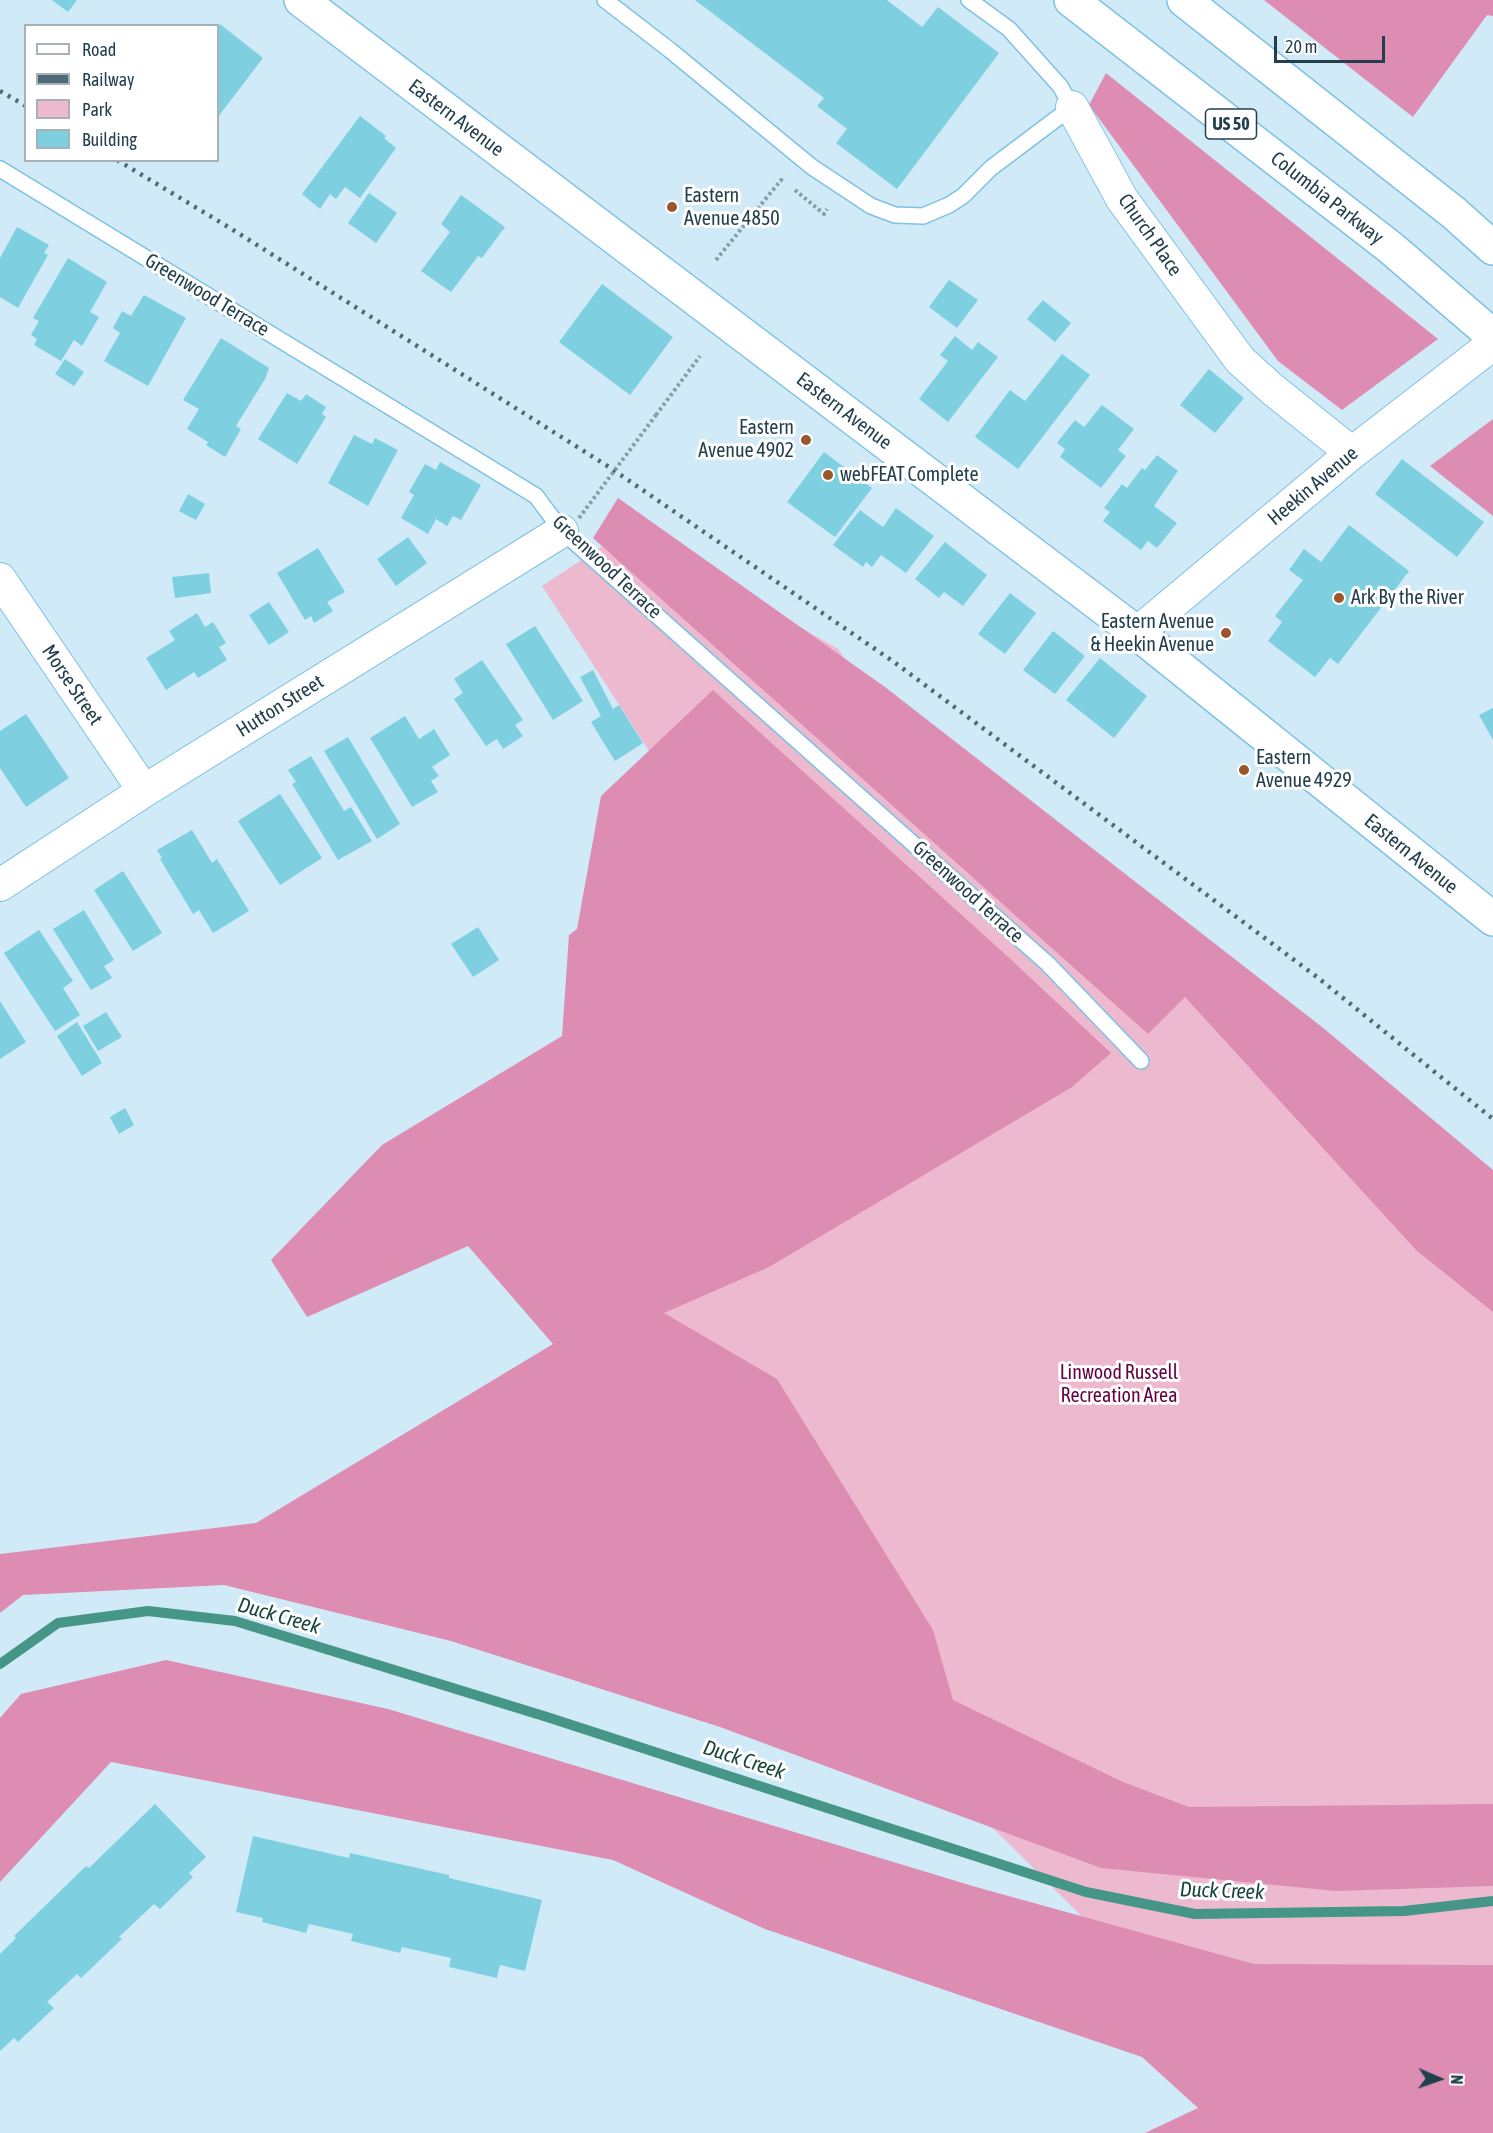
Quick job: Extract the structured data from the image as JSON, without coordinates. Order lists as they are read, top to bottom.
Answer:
{
  "streets": {
    "main road": ["Eastern Avenue", "US 50", "Columbia Parkway"],
    "street": [
      "Church Place",
      "Heekin Avenue",
      "Morse Street",
      "Hutton Street"
    ],
    "lane": ["Greenwood Terrace"]
  },
  "crossings": [
    ["Eastern Avenue", "Heekin Avenue"],
    ["Church Place", "Heekin Avenue"],
    ["Greenwood Terrace", "Hutton Street"],
    ["Morse Street", "Hutton Street"]
  ],
  "water": ["Duck Creek"],
  "parks": ["Linwood Russell Recreation Area"],
  "places": [
    "Eastern Avenue 4850",
    "Eastern Avenue 4902",
    "webFEAT Complete",
    "Ark By the River",
    "Eastern Avenue & Heekin Avenue",
    "Eastern Avenue 4929"
  ],
  "legend": [
    "Road",
    "Railway",
    "Park",
    "Building"
  ],
  "scale_bar": "20 m",
  "north": "right"
}
